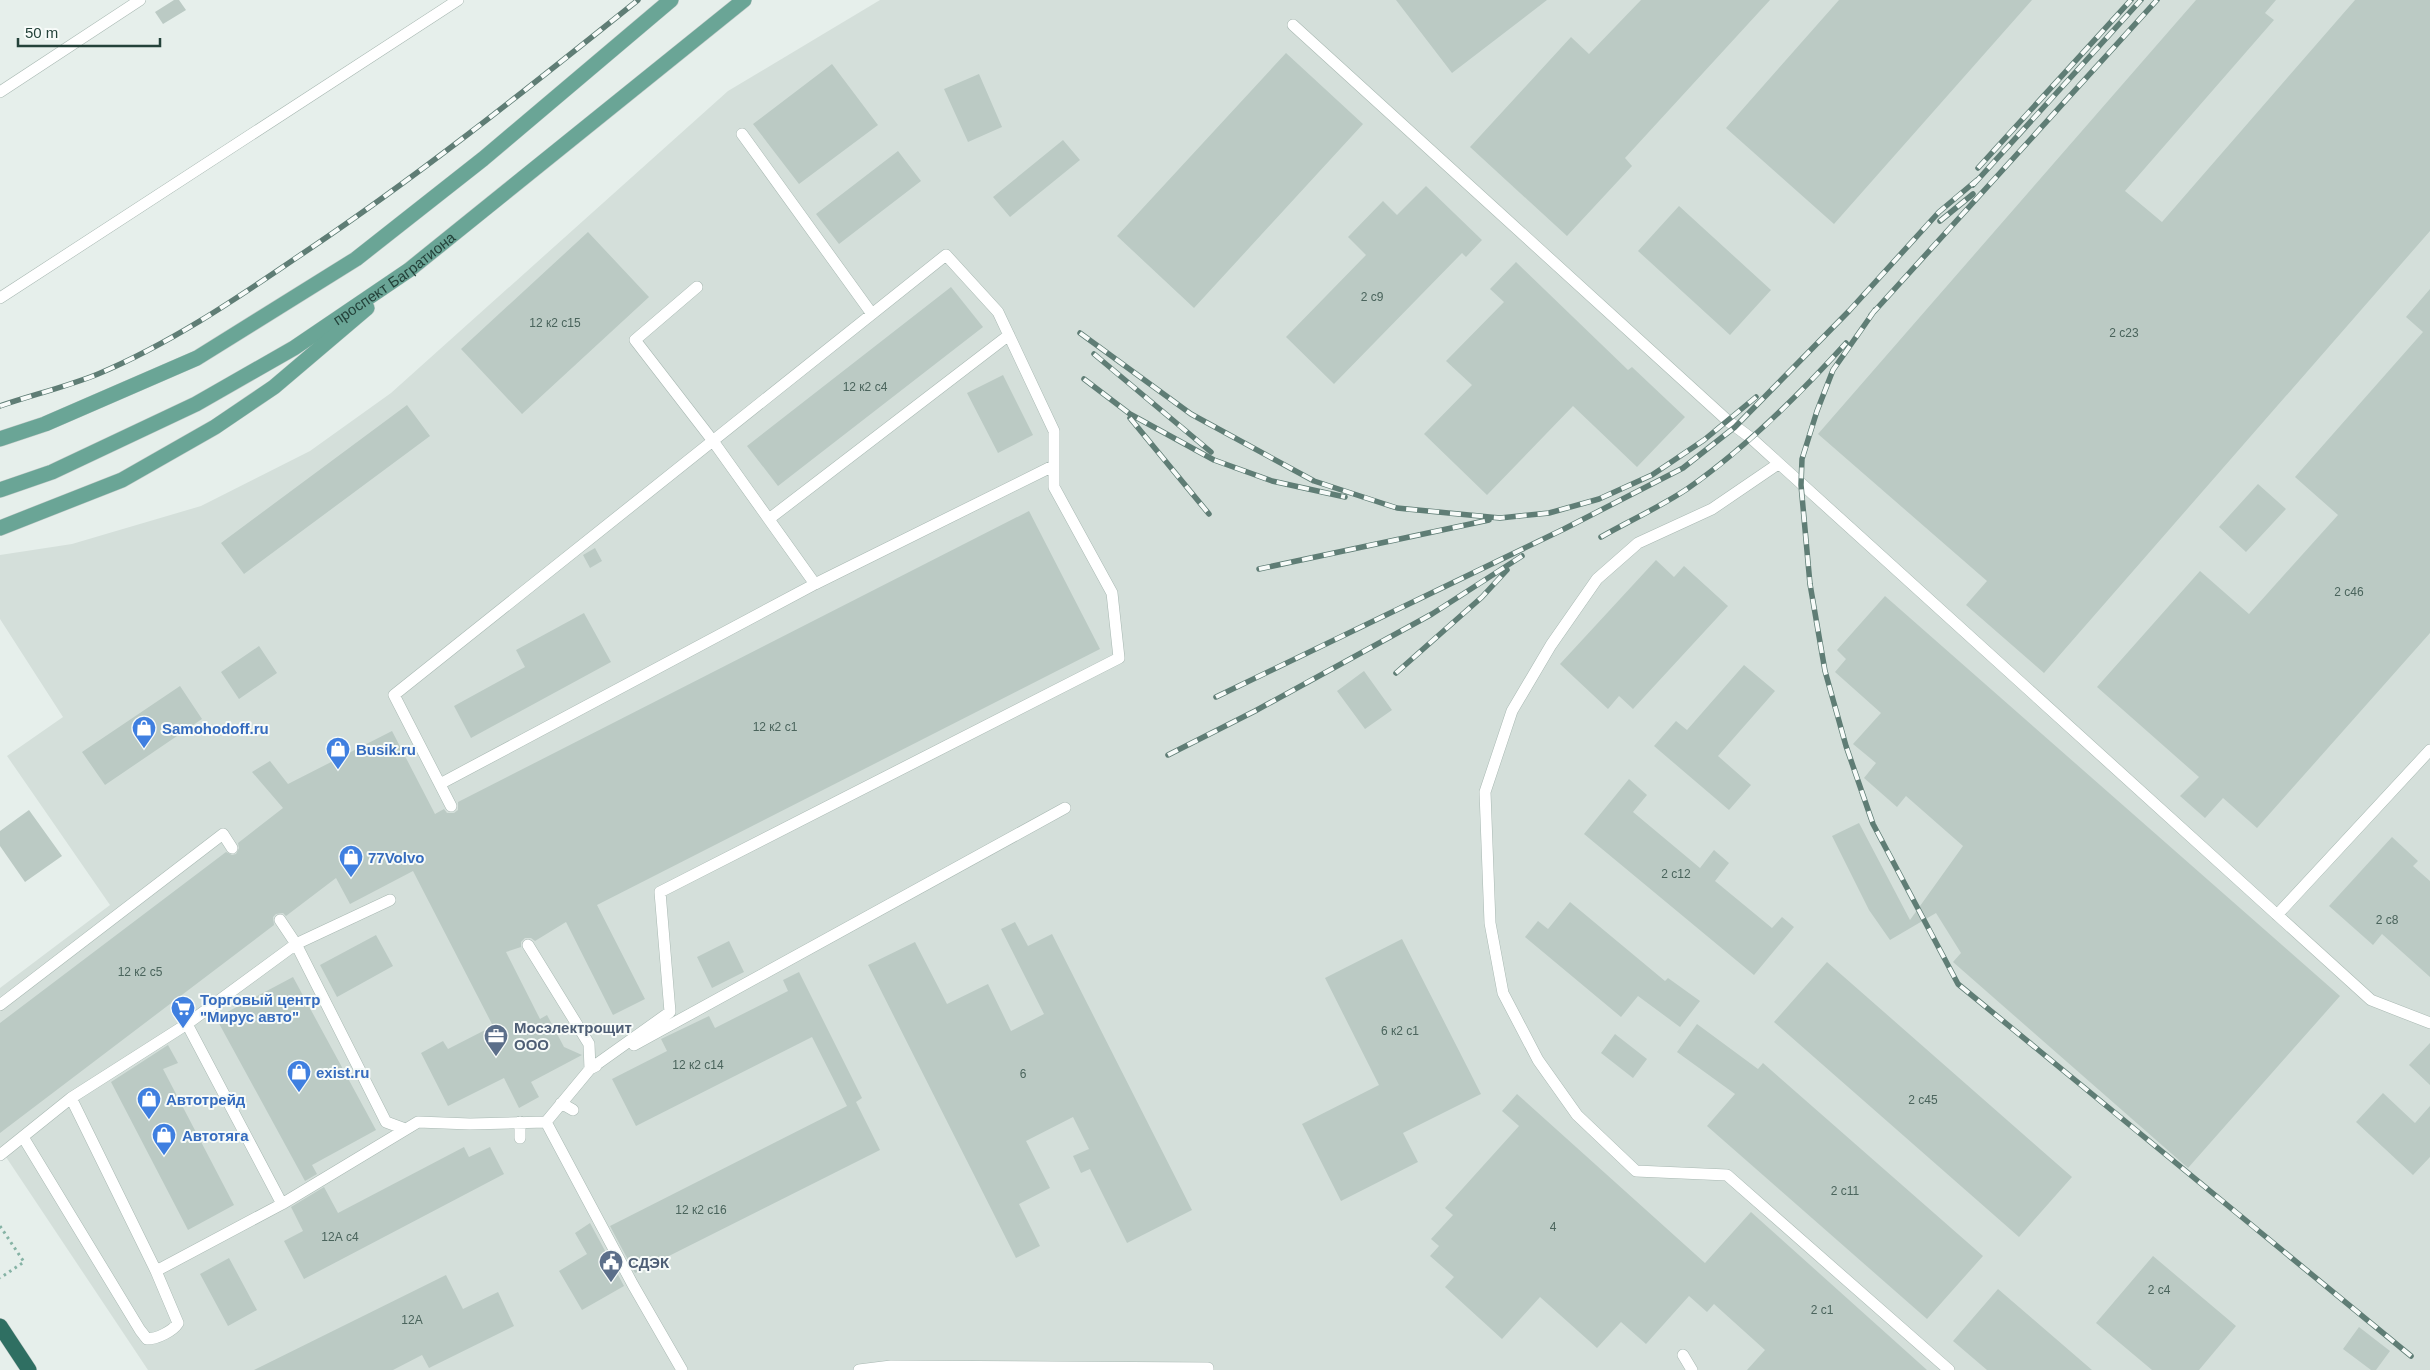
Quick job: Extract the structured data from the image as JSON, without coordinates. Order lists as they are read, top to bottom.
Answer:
{
  "streets": {
    "main road": ["проспект Багратиона"]
  },
  "places": {
    "shop": [
      "Samohodoff.ru",
      "Busik.ru",
      "77Volvo",
      "exist.ru",
      "Автотрейд",
      "Автотяга"
    ],
    "supermarket": ["Торговый центр \"Мирус авто\""],
    "office": ["Мосэлектрощит ООО"],
    "public building": ["СДЭК"]
  },
  "house_numbers": [
    "2 с9",
    "12 к2 с15",
    "2 с23",
    "12 к2 с4",
    "2 с46",
    "12 к2 с1",
    "2 с12",
    "2 с8",
    "12 к2 с5",
    "6 к2 с1",
    "12 к2 с14",
    "6",
    "2 с45",
    "2 с11",
    "12 к2 с16",
    "4",
    "12А с4",
    "2 с4",
    "2 с1",
    "12А"
  ],
  "scale_bar": "50 m"
}
